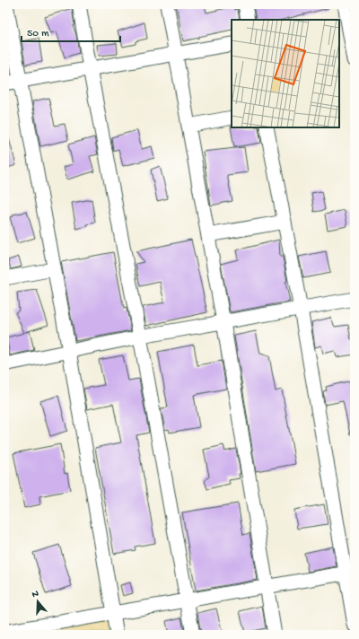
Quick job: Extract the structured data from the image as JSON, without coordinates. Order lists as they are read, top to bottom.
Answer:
{
  "scale_bar": "50 m",
  "north": "top"
}
